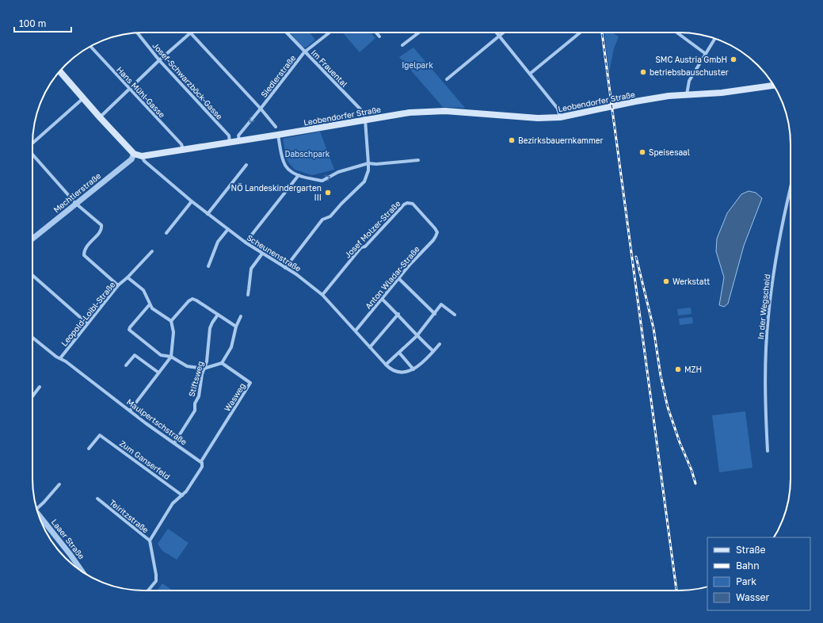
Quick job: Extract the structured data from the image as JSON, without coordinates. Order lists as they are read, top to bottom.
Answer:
{
  "streets": {
    "main road": ["Leobendorfer Straße"],
    "street": [
      "Im Frauental",
      "Siedlerstraße",
      "Josef-Schwarzböck-Gasse",
      "Hans Mühl-Gasse",
      "Mechtlerstraße",
      "Josef Molzer-Straße",
      "Scheunenstraße",
      "Anton Wladar-Straße",
      "In der Wegscheid",
      "Leopold-Loibl-Straße",
      "Stiftsweg",
      "Wasweg",
      "Maulpertschstraße",
      "Zum Ganserfeld",
      "Teiritzstraße",
      "Laaer Straße"
    ]
  },
  "crossings": [
    ["Im Frauental", "Siedlerstraße"],
    ["Im Frauental", "Leobendorfer Straße"],
    ["Siedlerstraße", "Leobendorfer Straße"],
    ["Josef-Schwarzböck-Gasse", "Leobendorfer Straße"],
    ["Hans Mühl-Gasse", "Leobendorfer Straße"],
    ["Leobendorfer Straße", "Mechtlerstraße"],
    ["Leobendorfer Straße", "Scheunenstraße"],
    ["Josef Molzer-Straße", "Scheunenstraße"],
    ["Josef Molzer-Straße", "Anton Wladar-Straße"],
    ["Scheunenstraße", "Anton Wladar-Straße"],
    ["Leopold-Loibl-Straße", "Maulpertschstraße"],
    ["Stiftsweg", "Maulpertschstraße"],
    ["Wasweg", "Maulpertschstraße"]
  ],
  "parks": ["Igelpark", "Dabschpark"],
  "places": [
    "SMC Austria GmbH",
    "betriebsbauschuster",
    "Bezirksbauernkammer",
    "Speisesaal",
    "NÖ Landeskindergarten III",
    "Werkstatt",
    "MZH"
  ],
  "legend": [
    "Straße",
    "Bahn",
    "Park",
    "Wasser"
  ],
  "scale_bar": "100 m"
}
